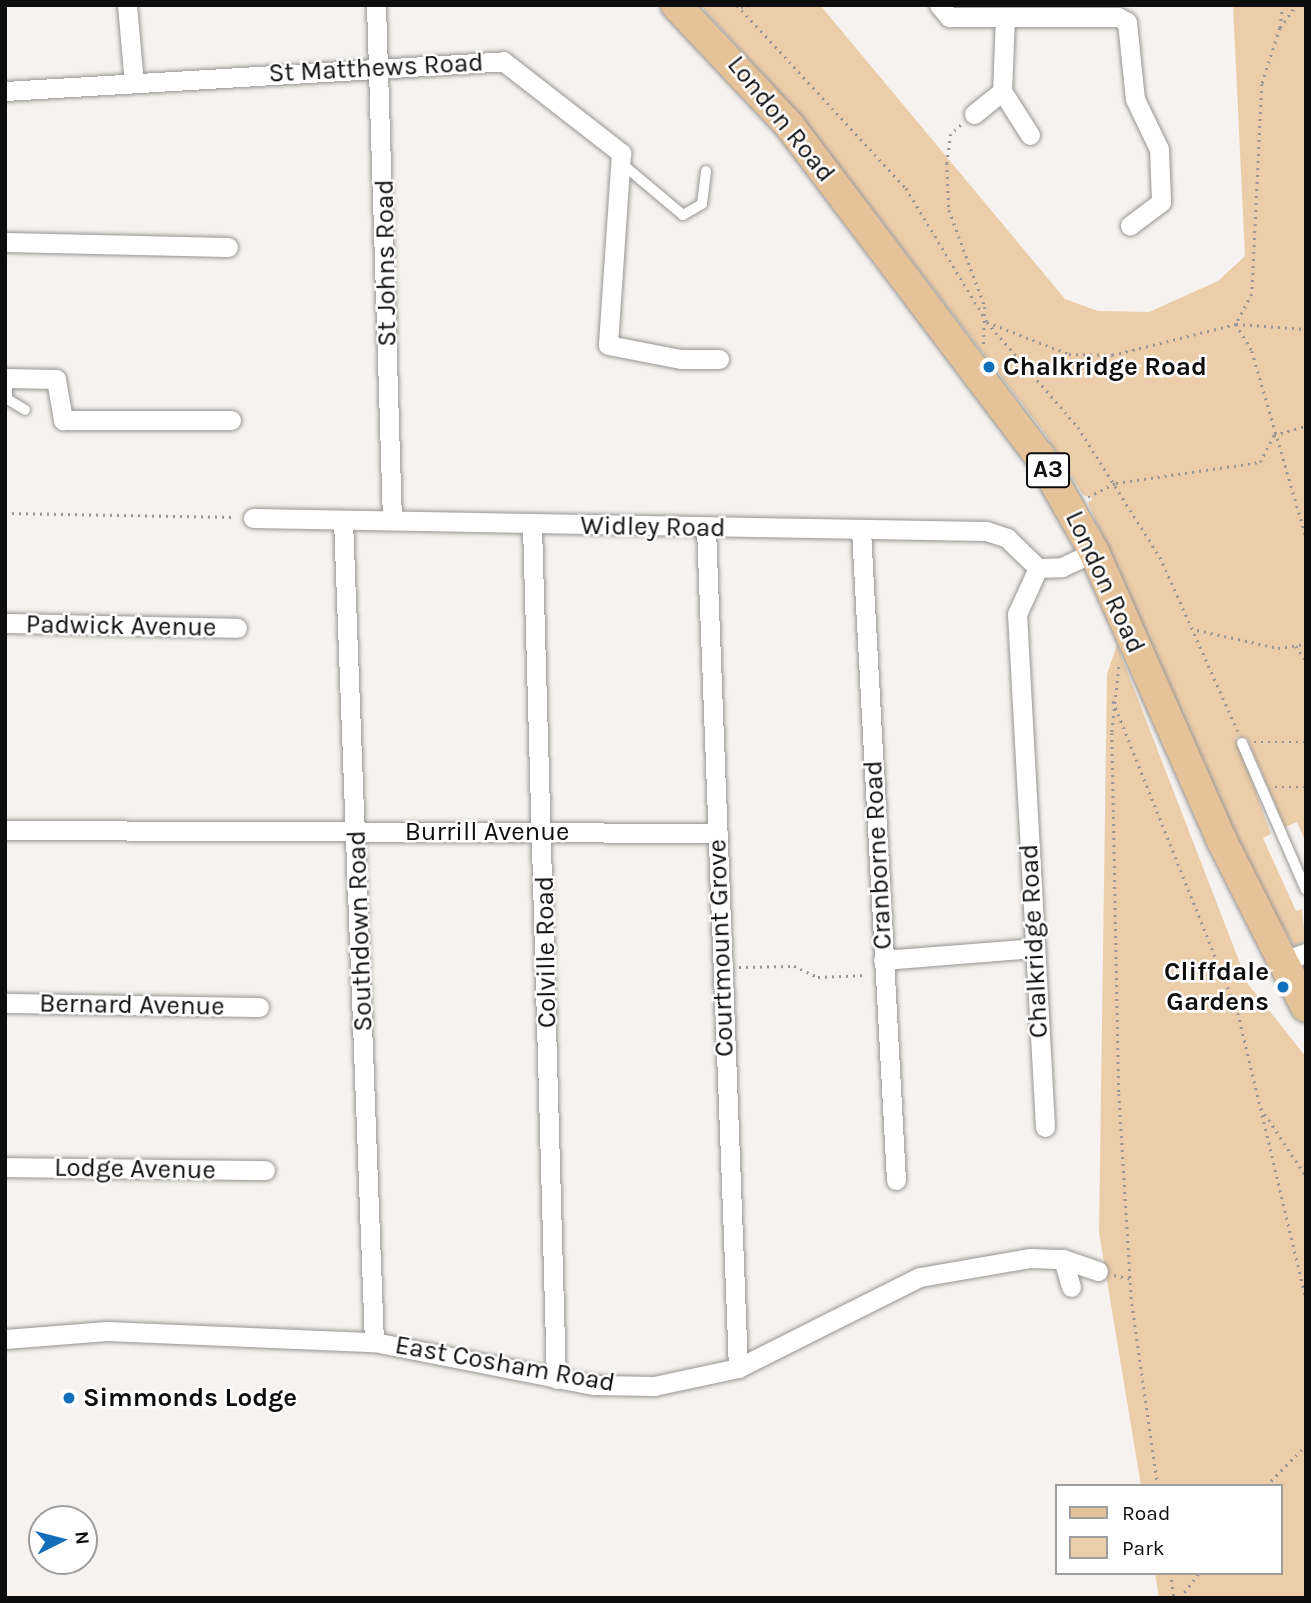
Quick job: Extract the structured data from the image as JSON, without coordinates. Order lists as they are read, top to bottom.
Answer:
{
  "streets": {
    "main road": ["London Road", "A3"],
    "street": [
      "St Matthews Road",
      "St Johns Road",
      "Widley Road",
      "Padwick Avenue",
      "Burrill Avenue",
      "Cranborne Road",
      "Southdown Road",
      "Chalkridge Road",
      "Courtmount Grove",
      "Colville Road",
      "Bernard Avenue",
      "Lodge Avenue",
      "East Cosham Road"
    ]
  },
  "crossings": [
    ["St Matthews Road", "St Johns Road"],
    ["St Johns Road", "Widley Road"],
    ["Widley Road", "Cranborne Road"],
    ["Widley Road", "Southdown Road"],
    ["Widley Road", "Chalkridge Road"],
    ["Widley Road", "Courtmount Grove"],
    ["Widley Road", "Colville Road"],
    ["Burrill Avenue", "Southdown Road"],
    ["Burrill Avenue", "Courtmount Grove"],
    ["Burrill Avenue", "Colville Road"],
    ["Southdown Road", "East Cosham Road"],
    ["Courtmount Grove", "East Cosham Road"],
    ["Colville Road", "East Cosham Road"]
  ],
  "places": ["Chalkridge Road", "Cliffdale Gardens", "Simmonds Lodge"],
  "legend": ["Road", "Park"],
  "north": "right"
}
